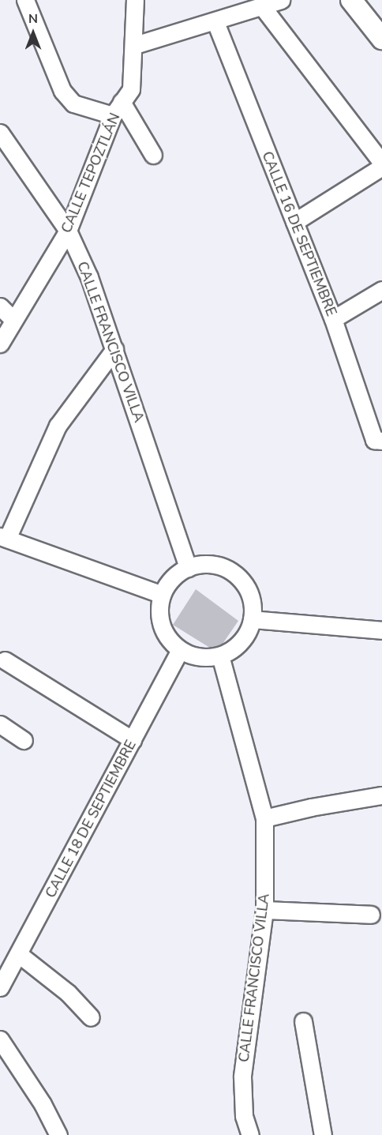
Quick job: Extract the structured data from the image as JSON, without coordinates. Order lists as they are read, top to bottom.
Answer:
{
  "streets": {
    "street": [
      "CALLE TEPOZTLÁN",
      "CALLE 16 DE SEPTIEMBRE",
      "CALLE FRANCISCO VILLA",
      "CALLE 18 DE SEPTIEMBRE"
    ]
  },
  "crossings": [
    ["CALLE TEPOZTLÁN", "CALLE FRANCISCO VILLA"],
    ["CALLE FRANCISCO VILLA", "CALLE 18 DE SEPTIEMBRE"]
  ],
  "north": "top"
}
